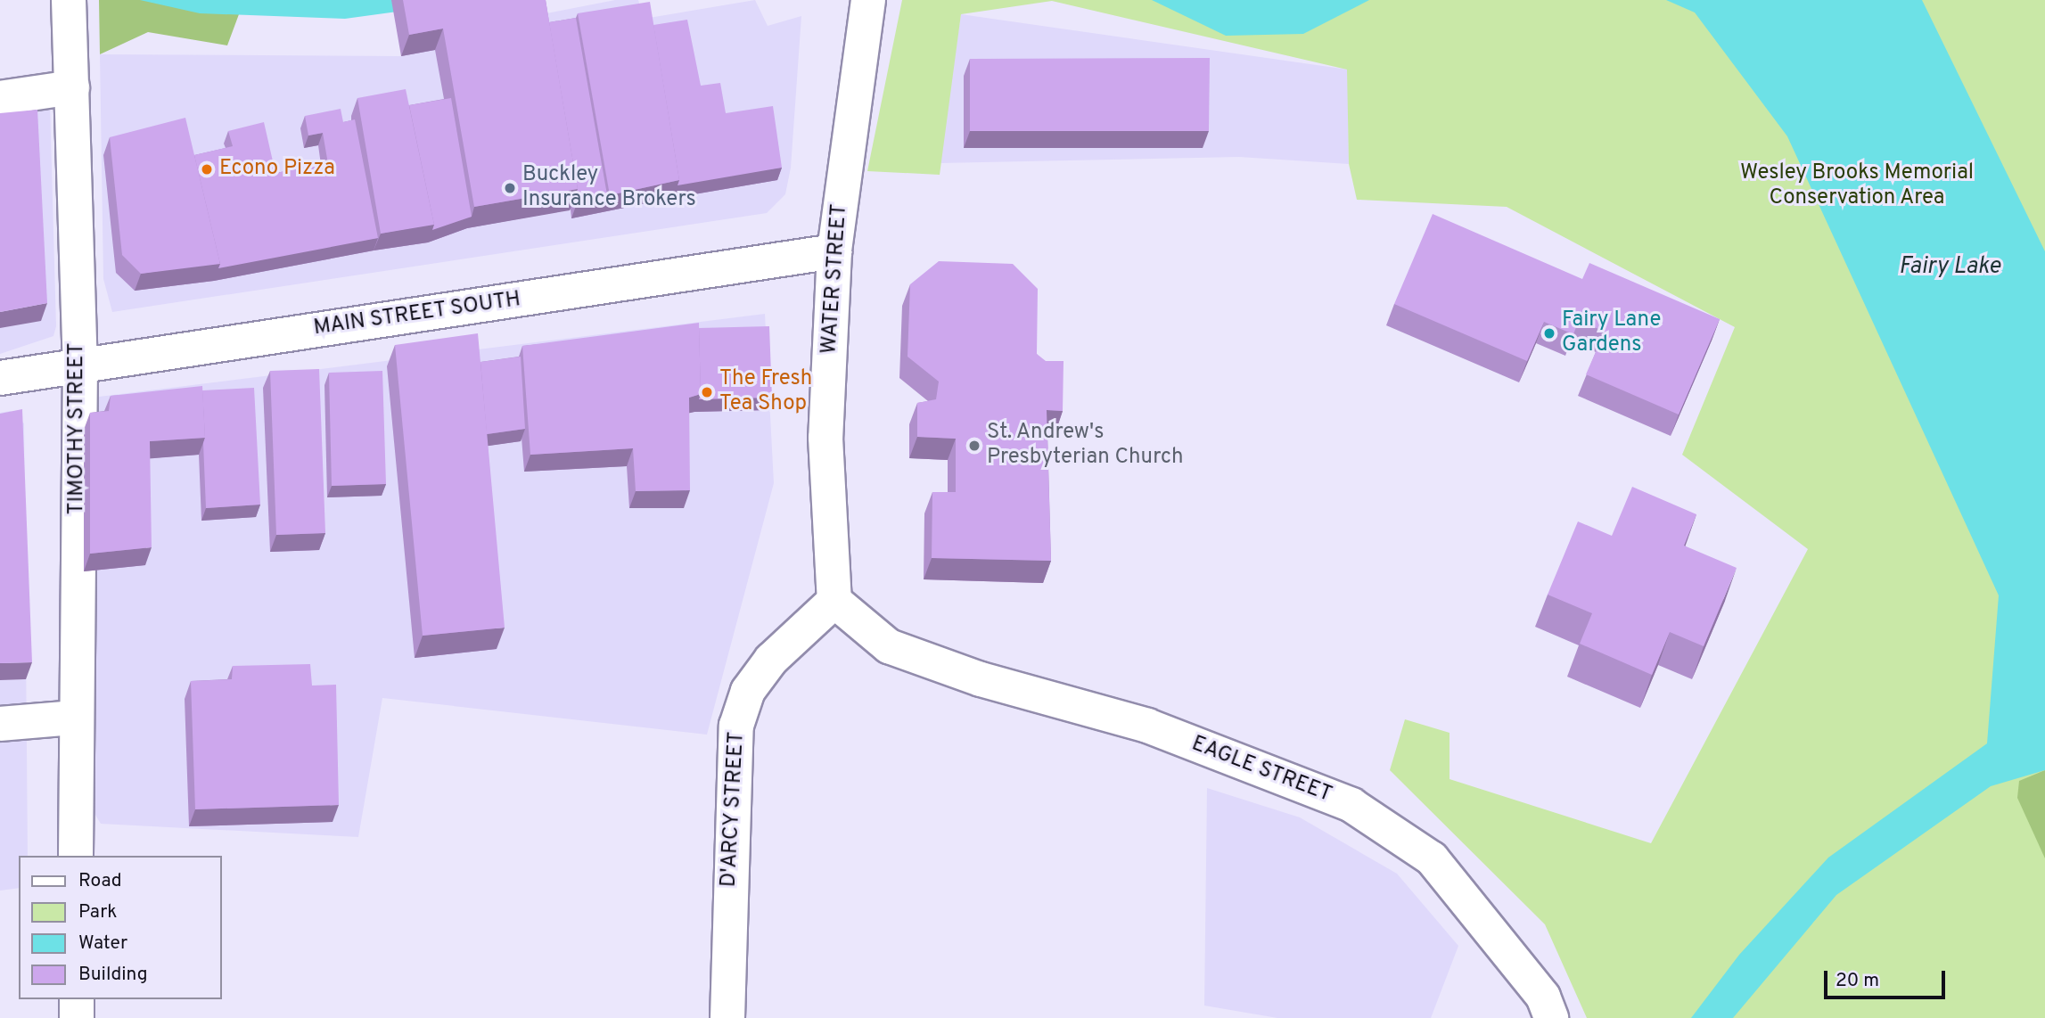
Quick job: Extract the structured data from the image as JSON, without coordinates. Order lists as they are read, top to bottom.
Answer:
{
  "streets": {
    "main road": [
      "WATER STREET",
      "MAIN STREET SOUTH",
      "TIMOTHY STREET",
      "EAGLE STREET",
      "D'ARCY STREET"
    ]
  },
  "crossings": [
    ["WATER STREET", "MAIN STREET SOUTH"],
    ["WATER STREET", "EAGLE STREET"],
    ["WATER STREET", "D'ARCY STREET"],
    ["MAIN STREET SOUTH", "TIMOTHY STREET"],
    ["EAGLE STREET", "D'ARCY STREET"]
  ],
  "water": ["Fairy Lake"],
  "parks": ["Wesley Brooks Memorial Conservation Area"],
  "places": [
    "Econo Pizza",
    "Buckley Insurance Brokers",
    "Fairy Lane Gardens",
    "The Fresh Tea Shop",
    "St. Andrew's Presbyterian Church"
  ],
  "legend": [
    "Road",
    "Park",
    "Water",
    "Building"
  ],
  "scale_bar": "20 m"
}
